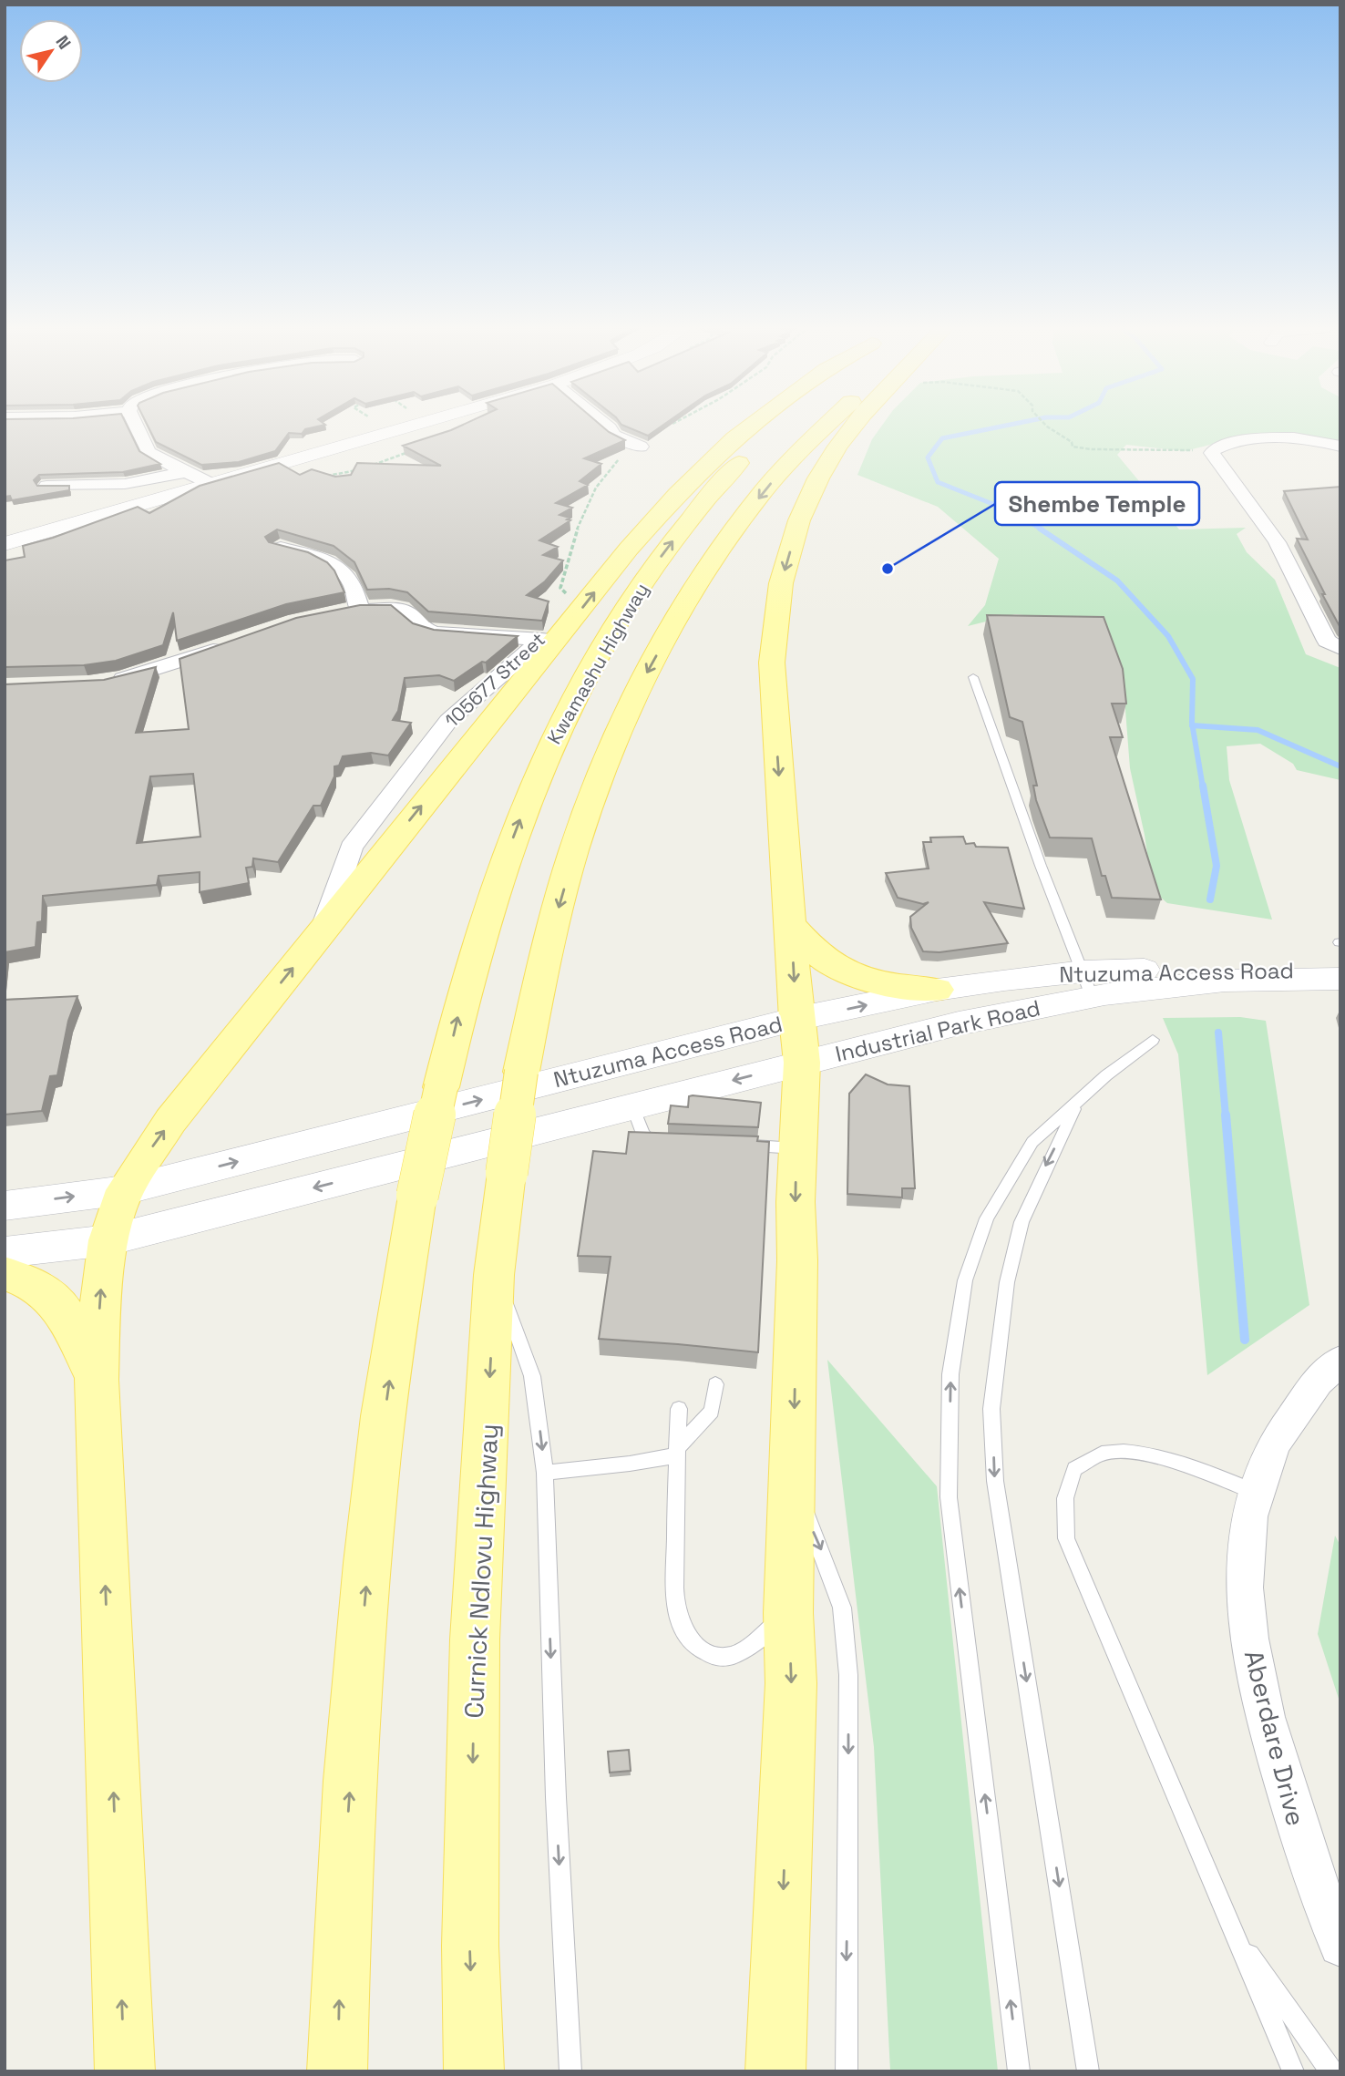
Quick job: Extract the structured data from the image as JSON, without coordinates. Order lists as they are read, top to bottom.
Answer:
{
  "streets": {
    "main road": ["Kwamashu Highway", "Curnick Ndlovu Highway"],
    "street": ["Ntuzuma Access Road", "Industrial Park Road", "Aberdare Drive"],
    "path": ["105677 Street"]
  },
  "crossings": [
    ["Ntuzuma Access Road", "Industrial Park Road"]
  ],
  "places": ["Shembe Temple"],
  "north": "top right"
}
